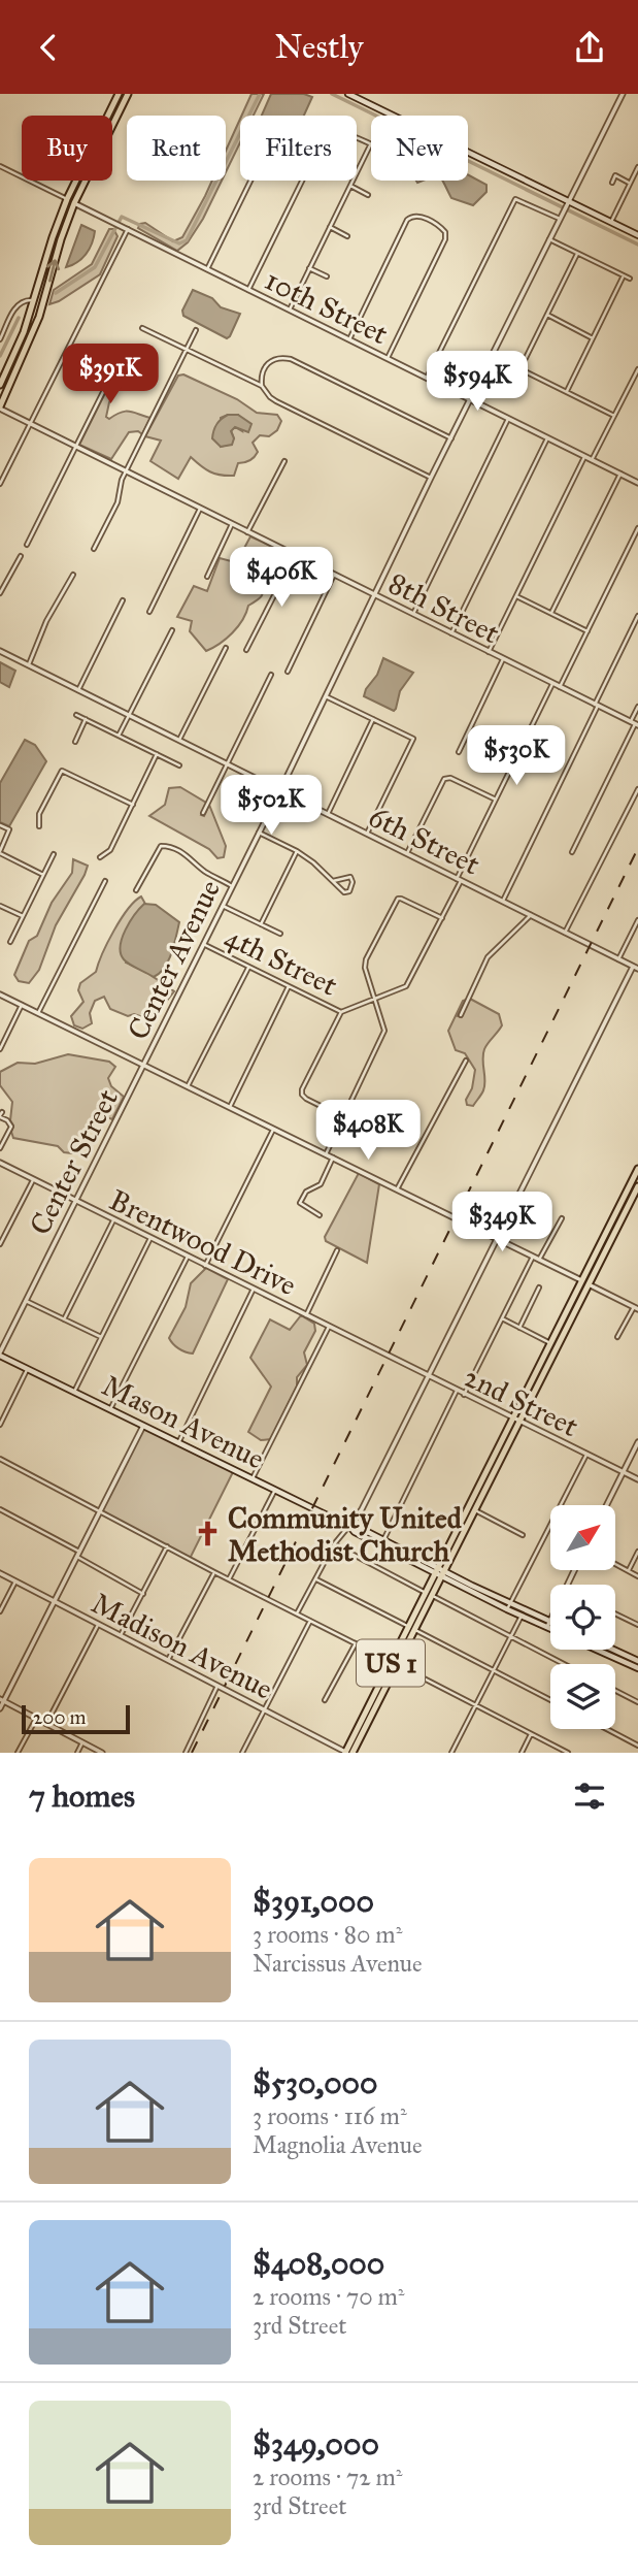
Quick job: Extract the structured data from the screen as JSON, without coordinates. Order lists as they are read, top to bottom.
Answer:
{
  "streets": {
    "main road": ["Mason Avenue", "US 1"],
    "street": [
      "10th Street",
      "8th Street",
      "6th Street",
      "Center Avenue",
      "4th Street",
      "Center Street",
      "Brentwood Drive",
      "2nd Street",
      "Madison Avenue"
    ]
  },
  "crossings": [
    ["10th Street", "Center Avenue"],
    ["8th Street", "Center Avenue"],
    ["6th Street", "Center Avenue"],
    ["Center Avenue", "4th Street"],
    ["Center Avenue", "Center Street"],
    ["Center Street", "Brentwood Drive"],
    ["Center Street", "Mason Avenue"],
    ["Brentwood Drive", "2nd Street"],
    ["2nd Street", "US 1"],
    ["Mason Avenue", "US 1"],
    ["Madison Avenue", "US 1"]
  ],
  "places": {
    "church": ["Community United Methodist Church"]
  },
  "scale_bar": "200 m",
  "north": "top right",
  "page": {
    "header": "Nestly",
    "chip": [
      "Buy",
      "Rent",
      "Filters",
      "New"
    ],
    "price": [
      "$391K",
      "$594K",
      "$406K",
      "$530K",
      "$502K",
      "$408K",
      "$349K"
    ],
    "scale": "200 m",
    "heading": "7 homes",
    "list": [
      {
        "name": "$391,000",
        "note": "3 rooms · 80 m² · Narcissus Avenue"
      },
      {
        "name": "$530,000",
        "note": "3 rooms · 116 m² · Magnolia Avenue"
      },
      {
        "name": "$408,000",
        "note": "2 rooms · 70 m² · 3rd Street"
      },
      {
        "name": "$349,000",
        "note": "2 rooms · 72 m² · 3rd Street"
      }
    ]
  }
}
